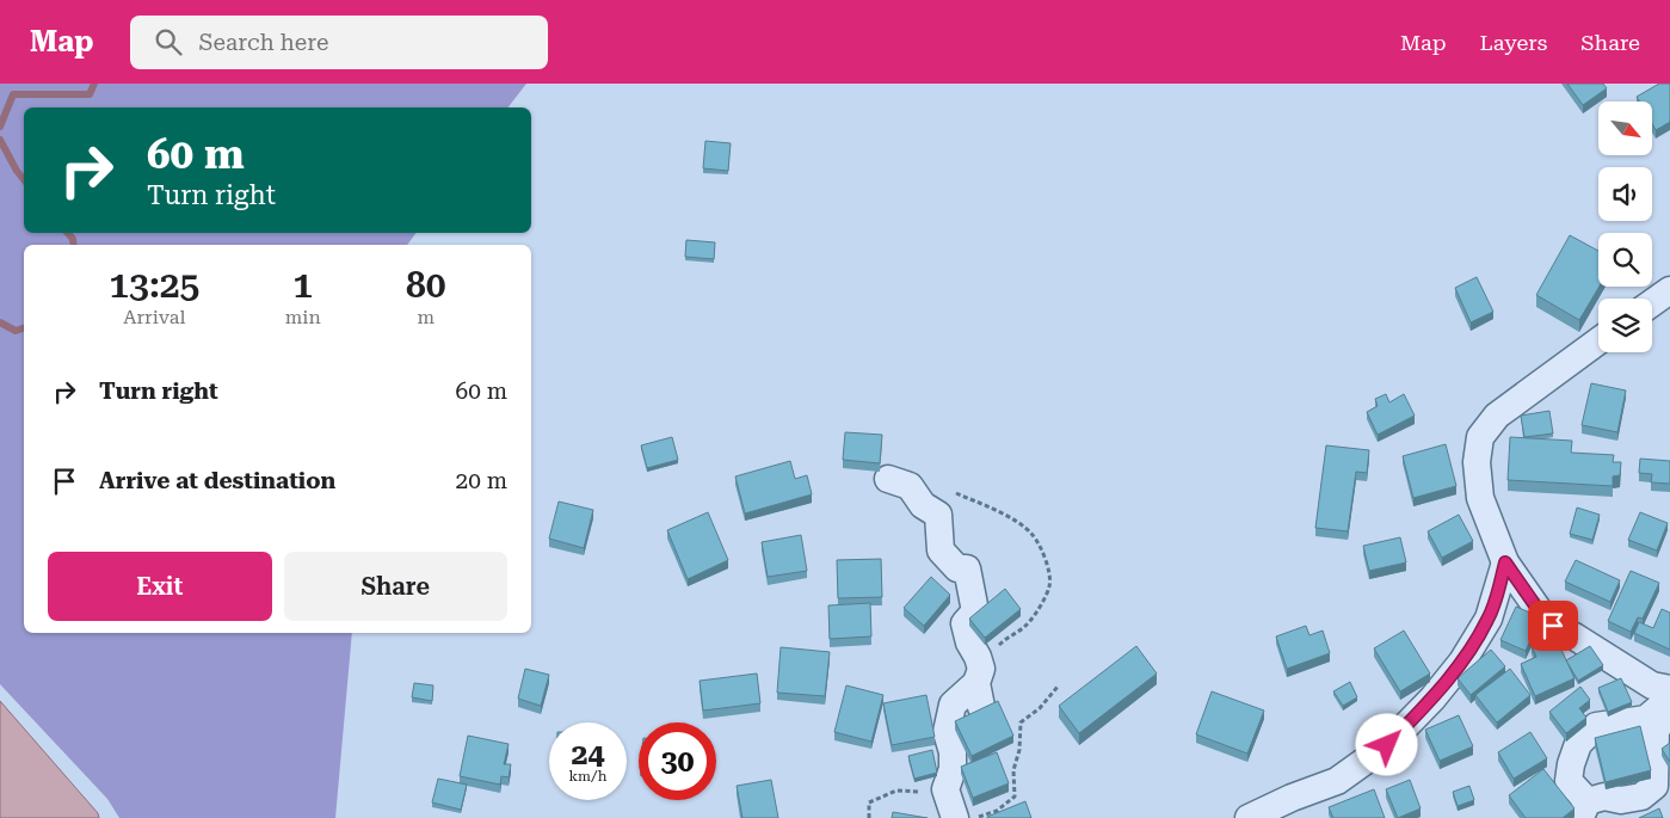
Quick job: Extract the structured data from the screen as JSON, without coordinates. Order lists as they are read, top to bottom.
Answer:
{
  "north": "bottom right",
  "page": {
    "header": "Map",
    "search": "Search here",
    "nav": ["Map", "Layers", "Share"],
    "turn": ["60 m", "Turn right"],
    "eta": [
      "13:25",
      "Arrival",
      "1",
      "min",
      "80",
      "m"
    ],
    "list": [
      {
        "name": "Turn right",
        "value": "60 m"
      },
      {
        "name": "Arrive at destination",
        "value": "20 m"
      }
    ],
    "buttons": ["Exit", "Share"],
    "speed": "24 km/h",
    "limit": "30"
  }
}
